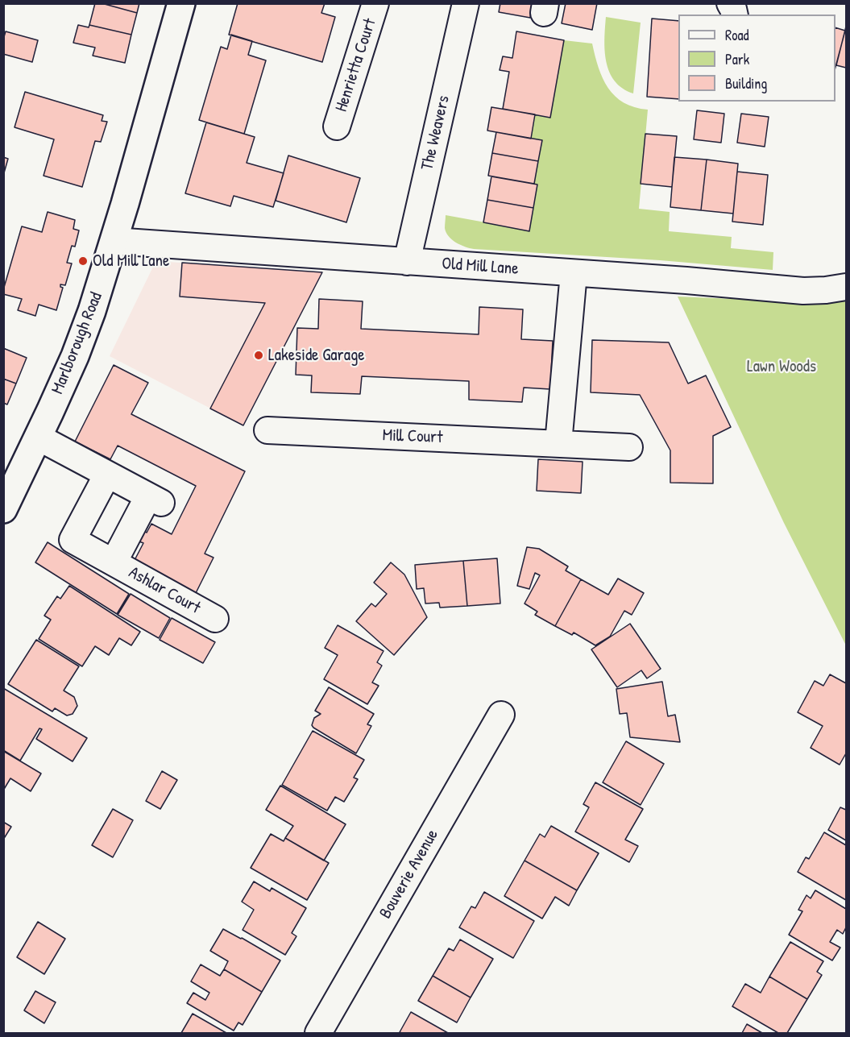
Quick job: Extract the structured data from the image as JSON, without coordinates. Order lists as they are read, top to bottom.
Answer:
{
  "streets": {
    "main road": ["Marlborough Road"],
    "street": [
      "Henrietta Court",
      "The Weavers",
      "Old Mill Lane",
      "Mill Court",
      "Ashlar Court",
      "Bouverie Avenue"
    ]
  },
  "crossings": [
    ["The Weavers", "Old Mill Lane"],
    ["Old Mill Lane", "Marlborough Road"],
    ["Marlborough Road", "Ashlar Court"]
  ],
  "parks": ["Lawn Woods"],
  "places": ["Old Mill Lane", "Lakeside Garage"],
  "legend": ["Road", "Park", "Building"]
}
